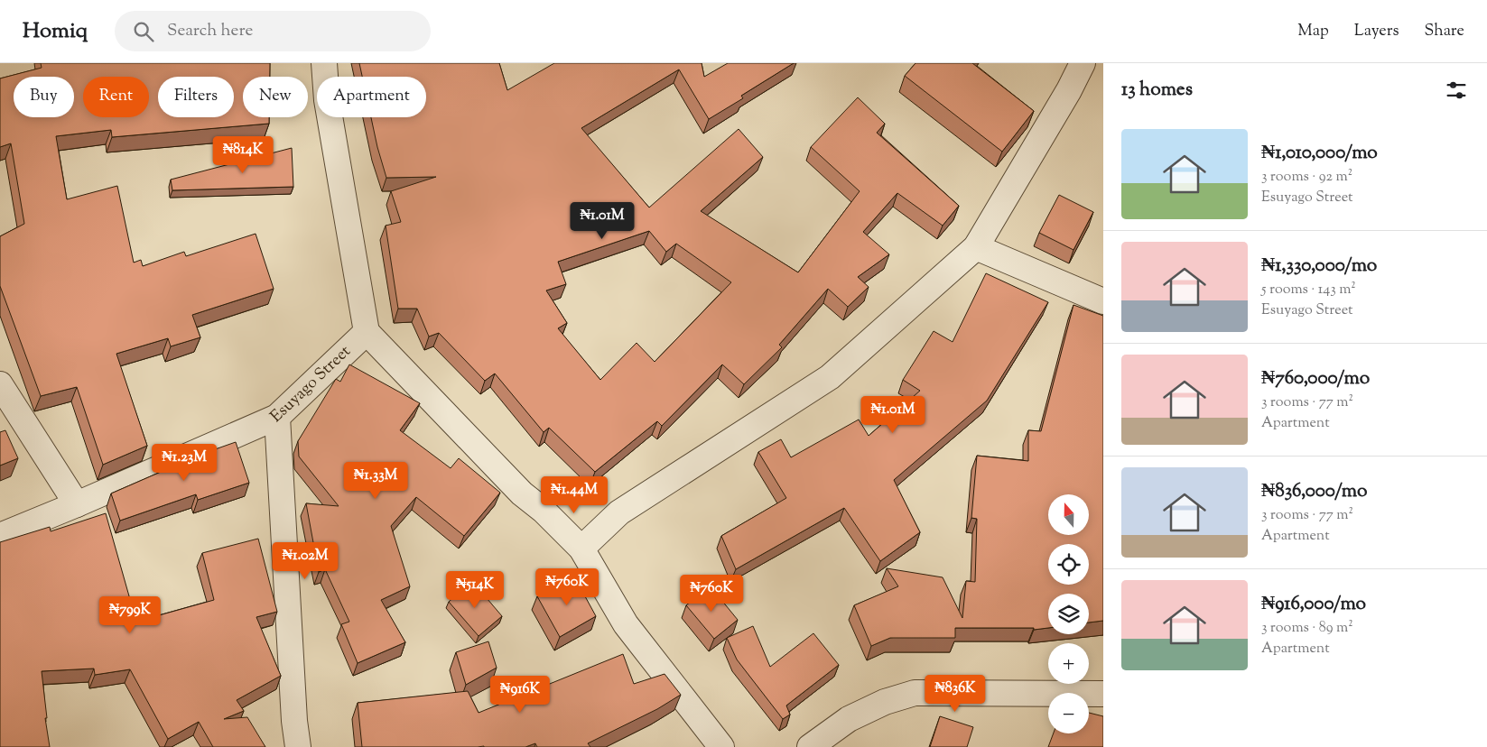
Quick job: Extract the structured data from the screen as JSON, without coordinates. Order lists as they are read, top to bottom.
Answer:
{
  "streets": {
    "street": ["Esuyago Street"]
  },
  "north": "top",
  "page": {
    "header": "Homiq",
    "search": "Search here",
    "nav": ["Map", "Layers", "Share"],
    "heading": "13 homes",
    "chip": [
      "Buy",
      "Rent",
      "Filters",
      "New",
      "Apartment"
    ],
    "list": [
      {
        "name": "₦1,010,000/mo",
        "note": "3 rooms · 92 m² · Esuyago Street"
      },
      {
        "name": "₦1,330,000/mo",
        "note": "5 rooms · 143 m² · Esuyago Street"
      },
      {
        "name": "₦760,000/mo",
        "note": "3 rooms · 77 m² · Apartment"
      },
      {
        "name": "₦836,000/mo",
        "note": "3 rooms · 77 m² · Apartment"
      },
      {
        "name": "₦916,000/mo",
        "note": "3 rooms · 89 m² · Apartment"
      }
    ],
    "price": [
      "₦814K",
      "₦1.01M",
      "₦1.01M",
      "₦1.23M",
      "₦1.33M",
      "₦1.44M",
      "₦1.02M",
      "₦760K",
      "₦514K",
      "₦760K",
      "₦799K",
      "₦836K",
      "₦916K"
    ],
    "map_buttons": ["+", "−"]
  }
}
